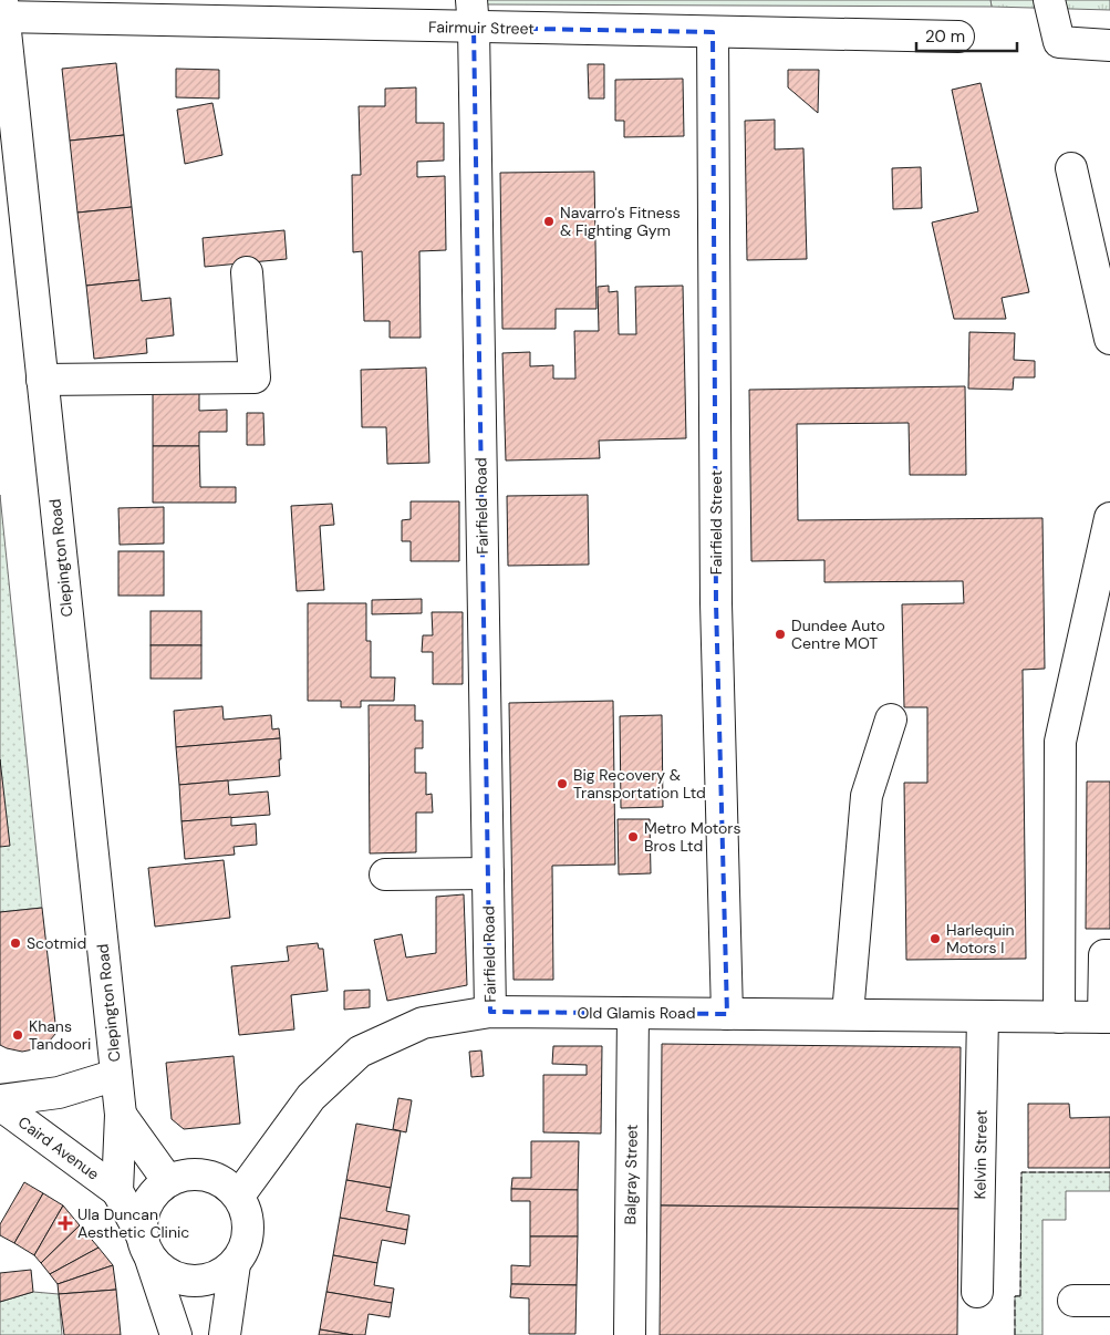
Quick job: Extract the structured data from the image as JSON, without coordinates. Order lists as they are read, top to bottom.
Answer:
{
  "streets": {
    "street": [
      "Fairmuir Street",
      "Fairfield Road",
      "Fairfield Street",
      "Clepington Road",
      "Old Glamis Road",
      "Caird Avenue",
      "Kelvin Street",
      "Balgray Street"
    ]
  },
  "crossings": [
    ["Fairmuir Street", "Fairfield Road"],
    ["Fairmuir Street", "Fairfield Street"],
    ["Fairmuir Street", "Clepington Road"],
    ["Fairfield Road", "Old Glamis Road"],
    ["Fairfield Street", "Old Glamis Road"],
    ["Clepington Road", "Old Glamis Road"],
    ["Clepington Road", "Caird Avenue"],
    ["Old Glamis Road", "Kelvin Street"],
    ["Old Glamis Road", "Balgray Street"]
  ],
  "places": {
    "other": [
      "Navarro's Fitness & Fighting Gym",
      "Dundee Auto Centre MOT",
      "Big Recovery & Transportation Ltd",
      "Metro Motors Bros Ltd",
      "Harlequin Motors l",
      "Scotmid",
      "Khans Tandoori"
    ],
    "health": ["Ula Duncan Aesthetic Clinic"]
  },
  "scale_bar": "20 m"
}
